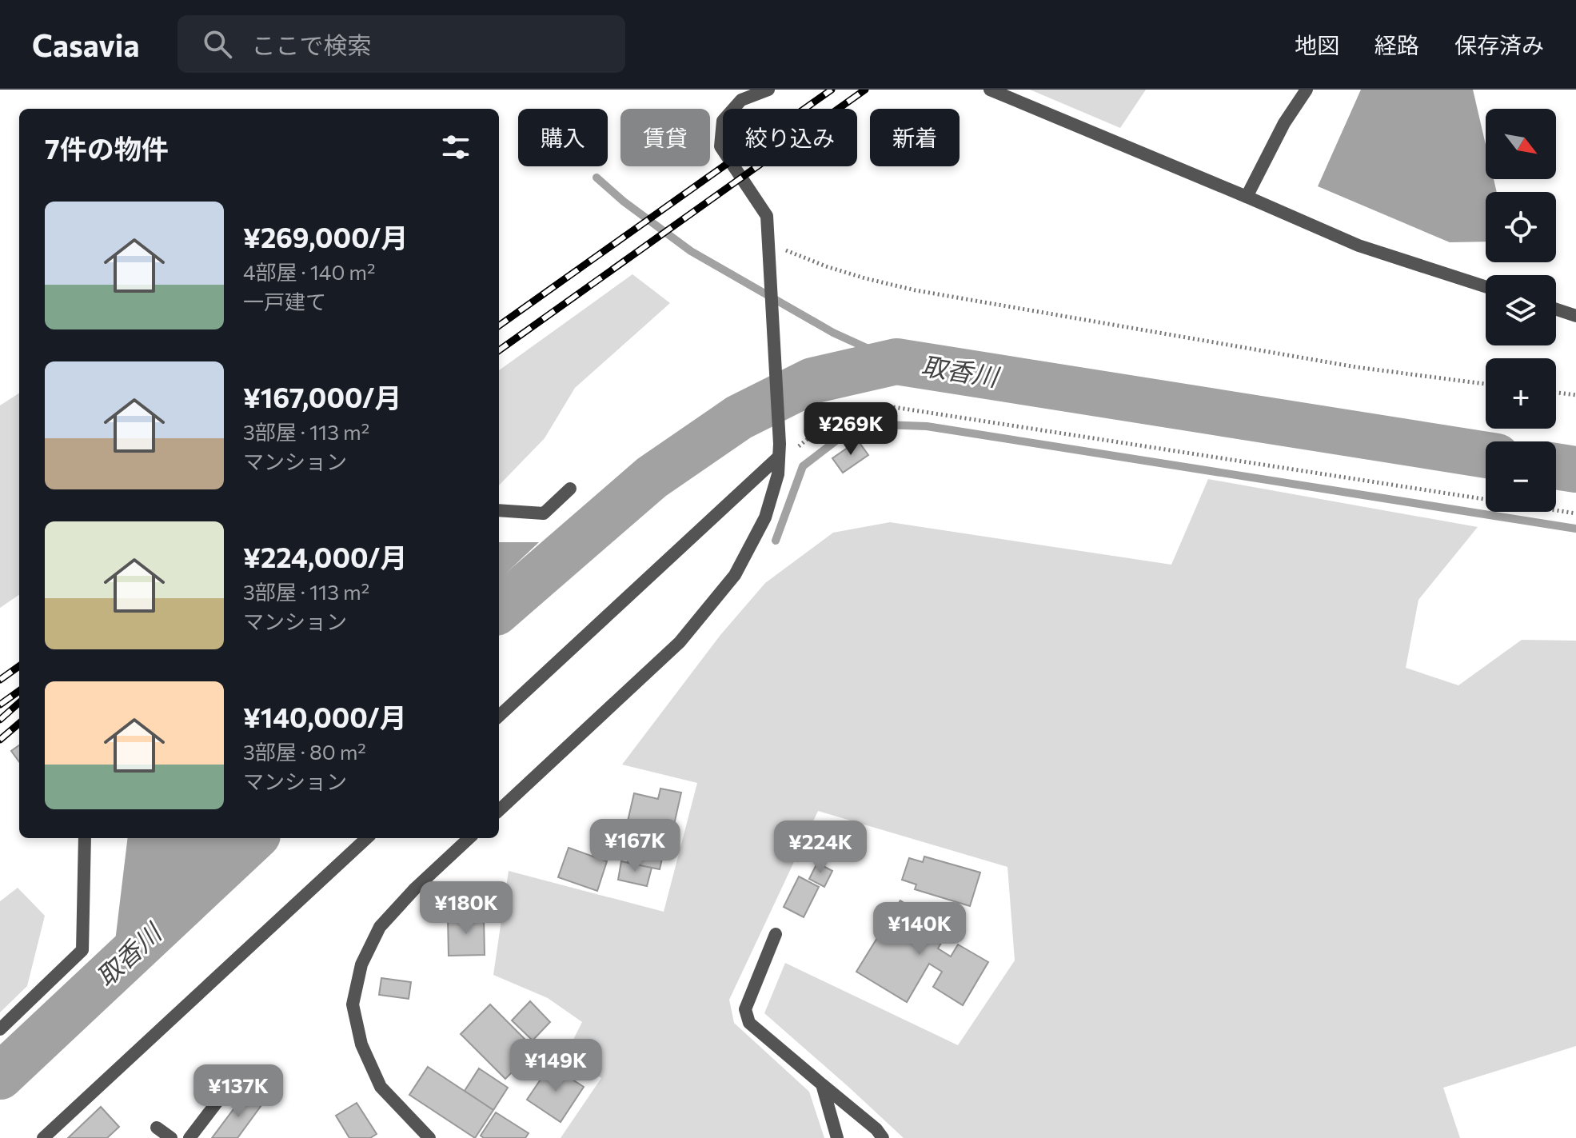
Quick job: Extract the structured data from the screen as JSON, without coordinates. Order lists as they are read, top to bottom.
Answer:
{
  "water": ["取香川"],
  "north": "bottom right",
  "page": {
    "header": "Casavia",
    "search": "ここで検索",
    "nav": ["地図", "経路", "保存済み"],
    "map_buttons": ["+", "−"],
    "chip": [
      "購入",
      "賃貸",
      "絞り込み",
      "新着"
    ],
    "heading": "7件の物件",
    "list": [
      {
        "name": "¥269,000/月",
        "note": "4部屋 · 140 m² · 一戸建て"
      },
      {
        "name": "¥167,000/月",
        "note": "3部屋 · 113 m² · マンション"
      },
      {
        "name": "¥224,000/月",
        "note": "3部屋 · 113 m² · マンション"
      },
      {
        "name": "¥140,000/月",
        "note": "3部屋 · 80 m² · マンション"
      }
    ],
    "price": [
      "¥269K",
      "¥167K",
      "¥224K",
      "¥180K",
      "¥140K",
      "¥149K",
      "¥137K"
    ]
  }
}
